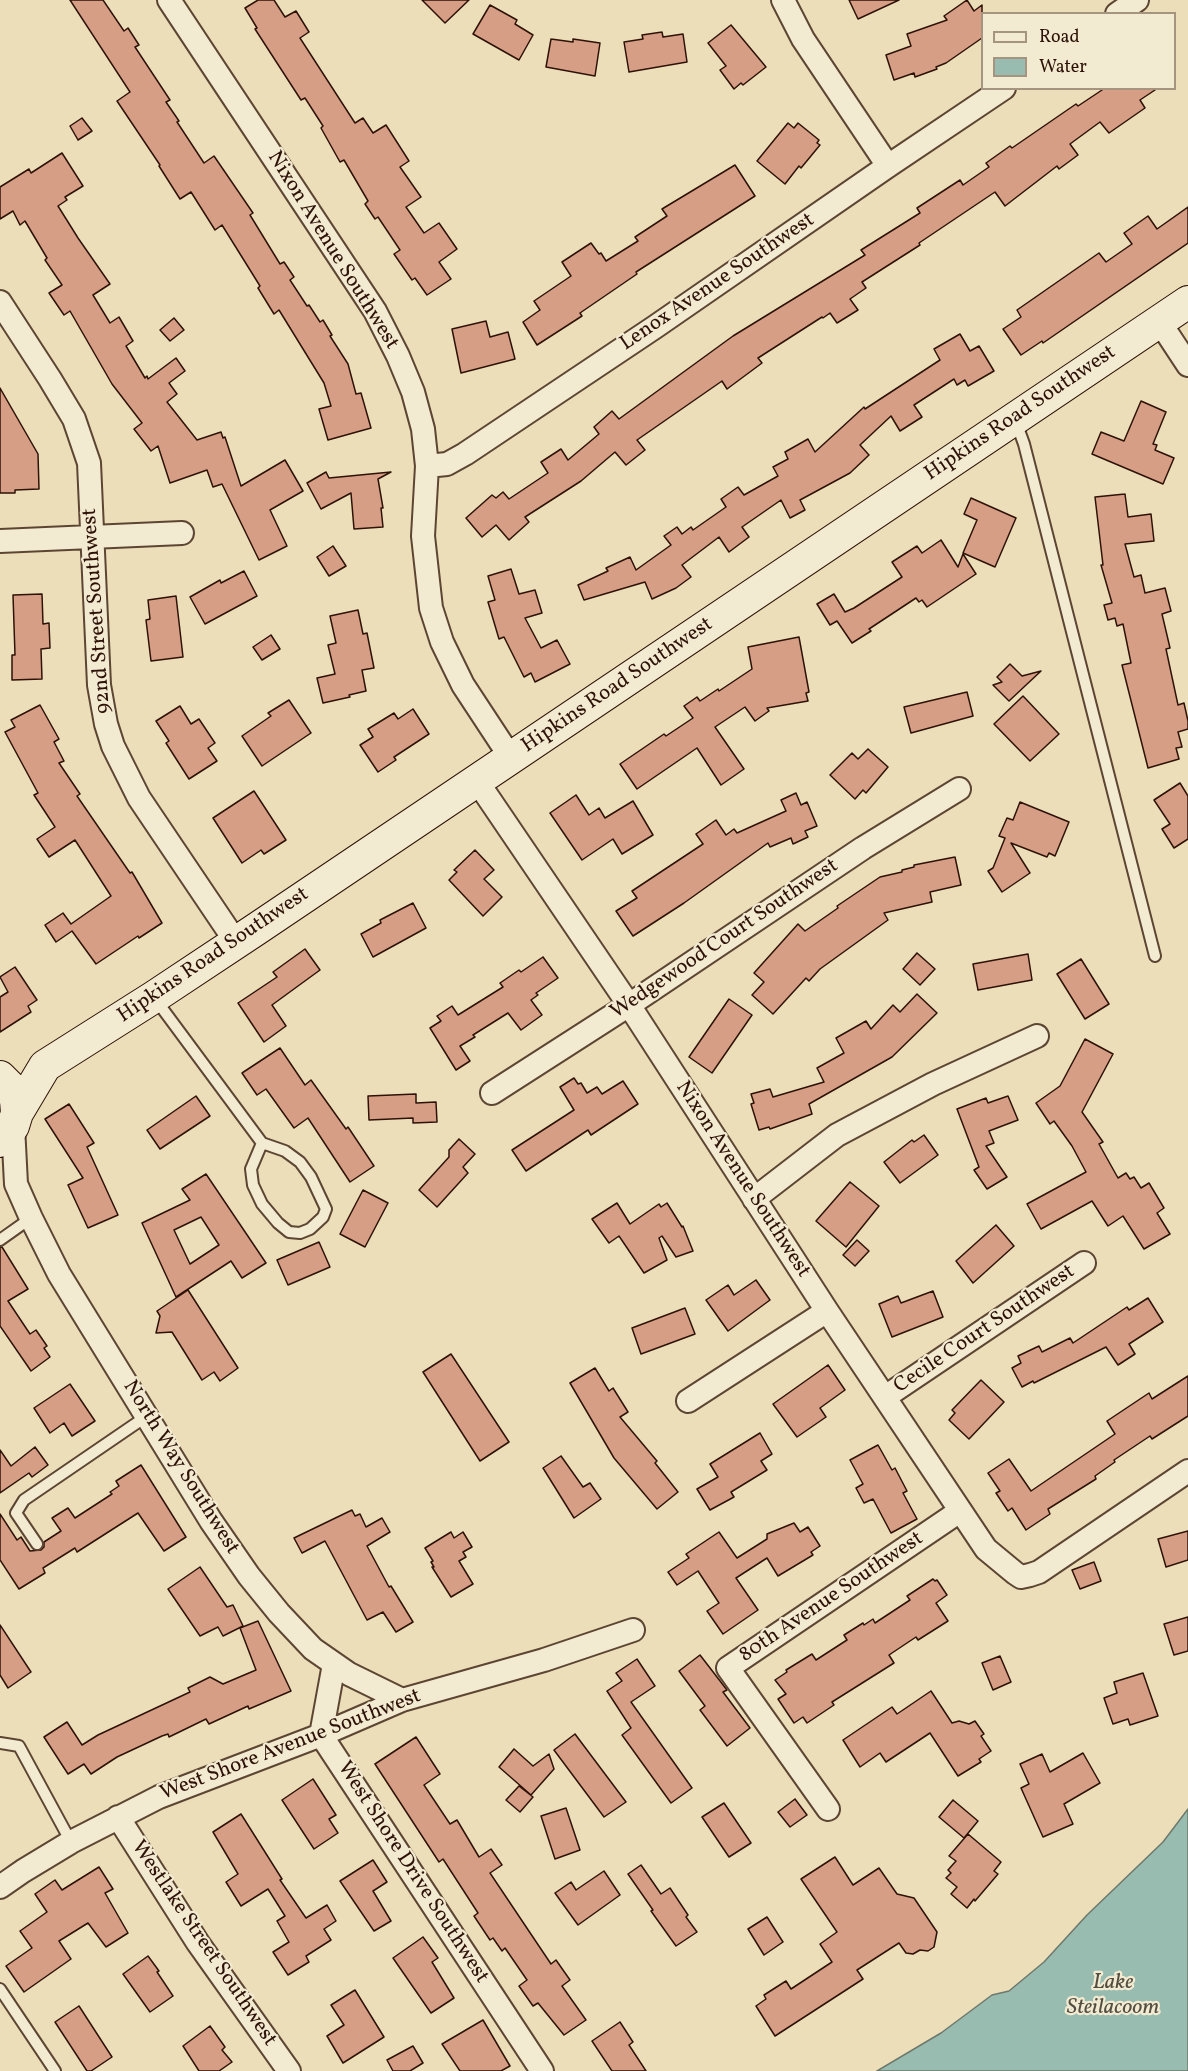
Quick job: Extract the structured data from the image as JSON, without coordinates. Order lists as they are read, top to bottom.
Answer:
{
  "streets": {
    "street": [
      "Nixon Avenue Southwest",
      "Lenox Avenue Southwest",
      "Hipkins Road Southwest",
      "92nd Street Southwest",
      "Wedgewood Court Southwest",
      "Cecile Court Southwest",
      "North Way Southwest",
      "80th Avenue Southwest",
      "West Shore Avenue Southwest",
      "West Shore Drive Southwest",
      "Westlake Street Southwest"
    ]
  },
  "crossings": [
    ["Nixon Avenue Southwest", "Lenox Avenue Southwest"],
    ["Nixon Avenue Southwest", "Hipkins Road Southwest"],
    ["Nixon Avenue Southwest", "Wedgewood Court Southwest"],
    ["Nixon Avenue Southwest", "Cecile Court Southwest"],
    ["Nixon Avenue Southwest", "80th Avenue Southwest"],
    ["Hipkins Road Southwest", "92nd Street Southwest"],
    ["Hipkins Road Southwest", "North Way Southwest"],
    ["North Way Southwest", "West Shore Avenue Southwest"],
    ["West Shore Avenue Southwest", "West Shore Drive Southwest"],
    ["West Shore Avenue Southwest", "Westlake Street Southwest"]
  ],
  "water": ["Lake Steilacoom"],
  "legend": ["Road", "Water"]
}
